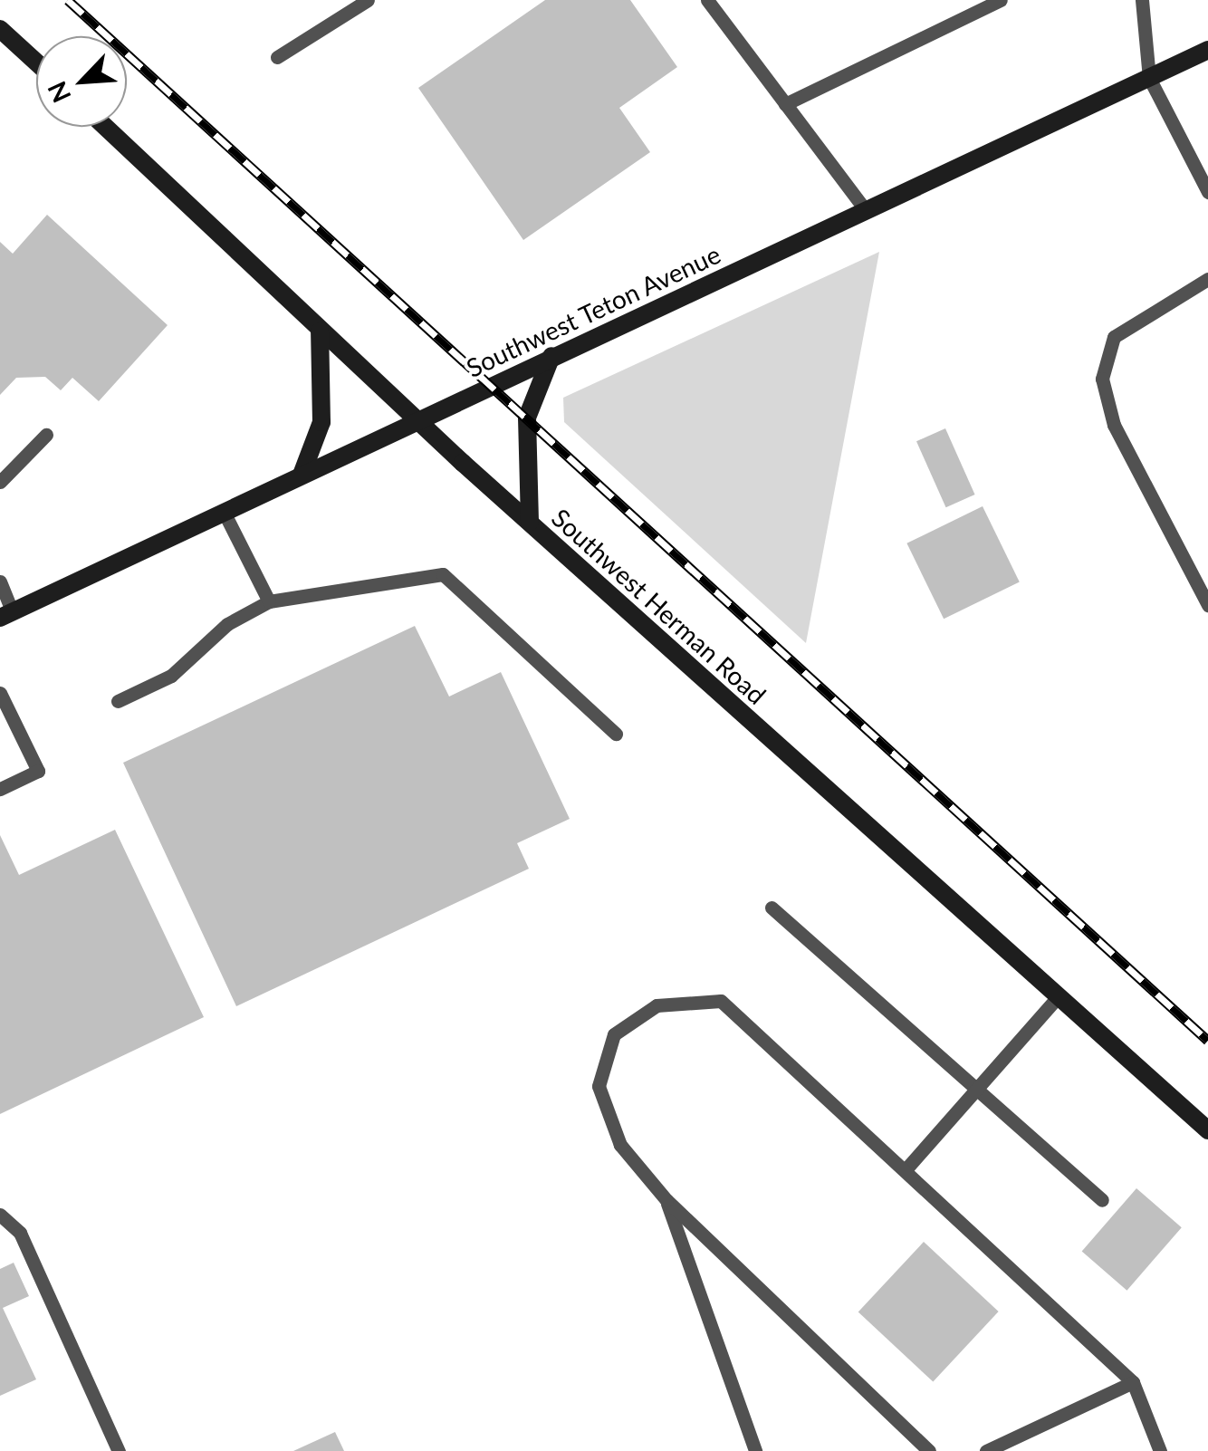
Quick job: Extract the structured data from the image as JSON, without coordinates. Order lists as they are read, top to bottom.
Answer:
{
  "streets": {
    "main road": ["Southwest Teton Avenue", "Southwest Herman Road"]
  },
  "crossings": [
    ["Southwest Teton Avenue", "Southwest Herman Road"]
  ],
  "north": "bottom left"
}
